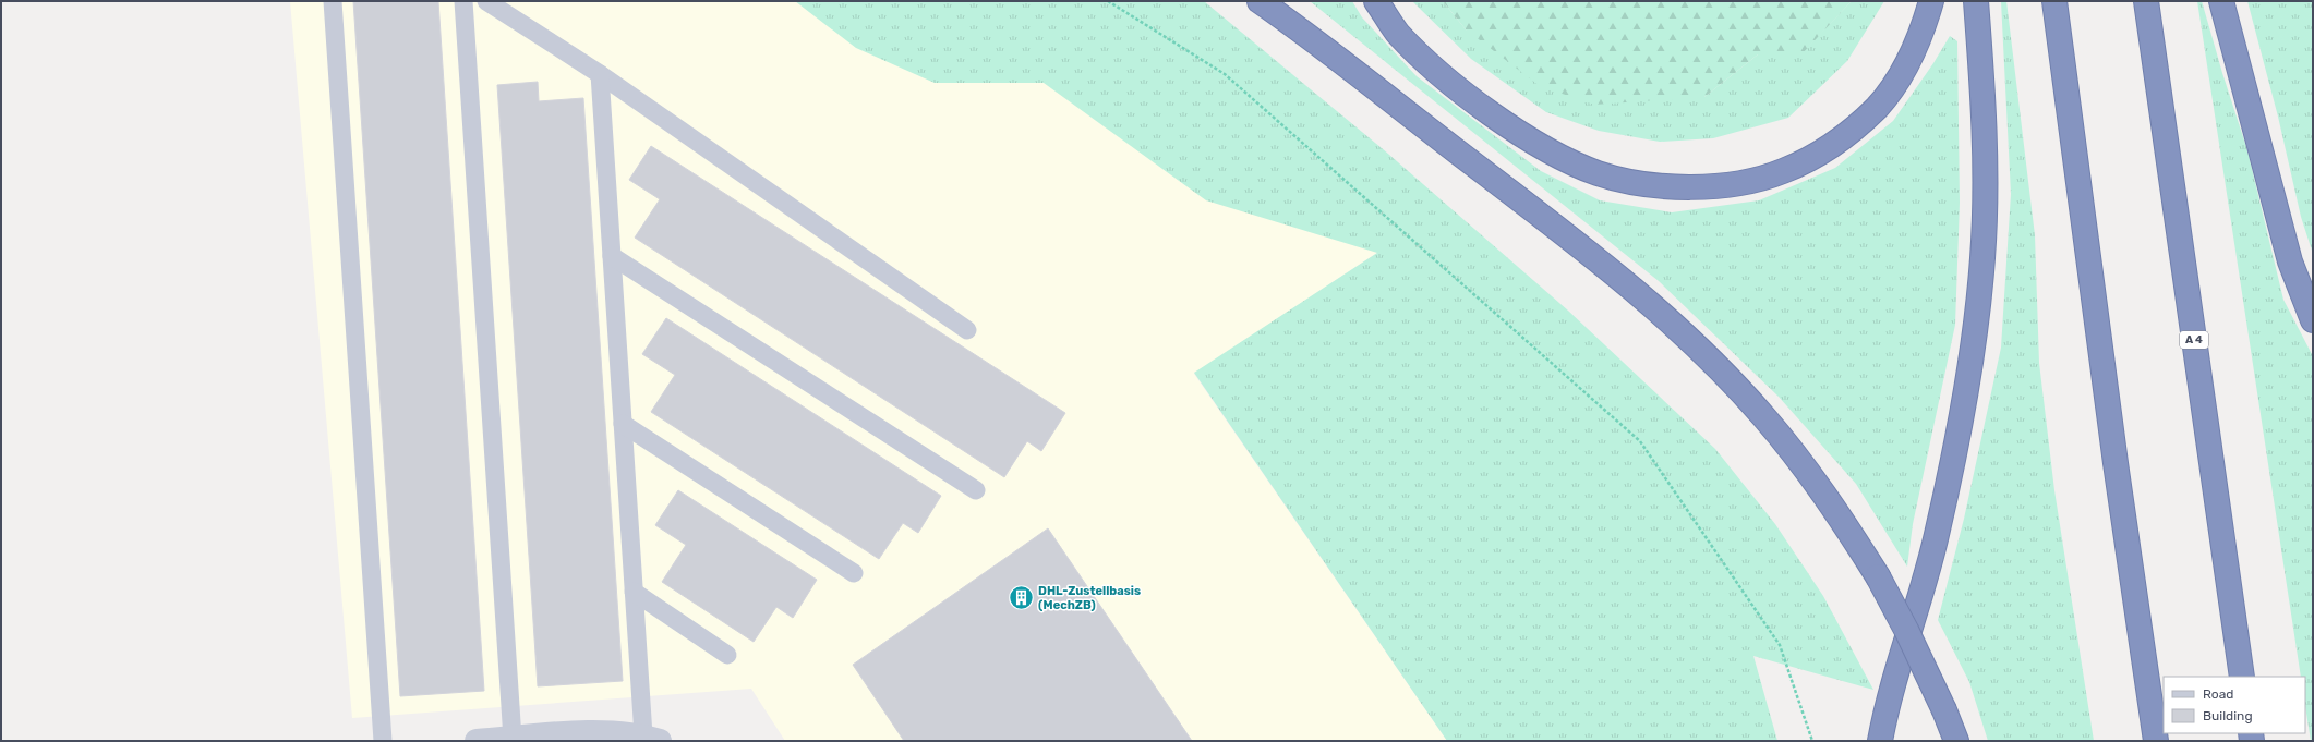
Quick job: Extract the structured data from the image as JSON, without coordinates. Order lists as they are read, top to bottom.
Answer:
{
  "streets": {
    "highway": ["A 4"]
  },
  "places": {
    "building": ["DHL-Zustellbasis (MechZB)"]
  },
  "legend": ["Road", "Building"]
}
